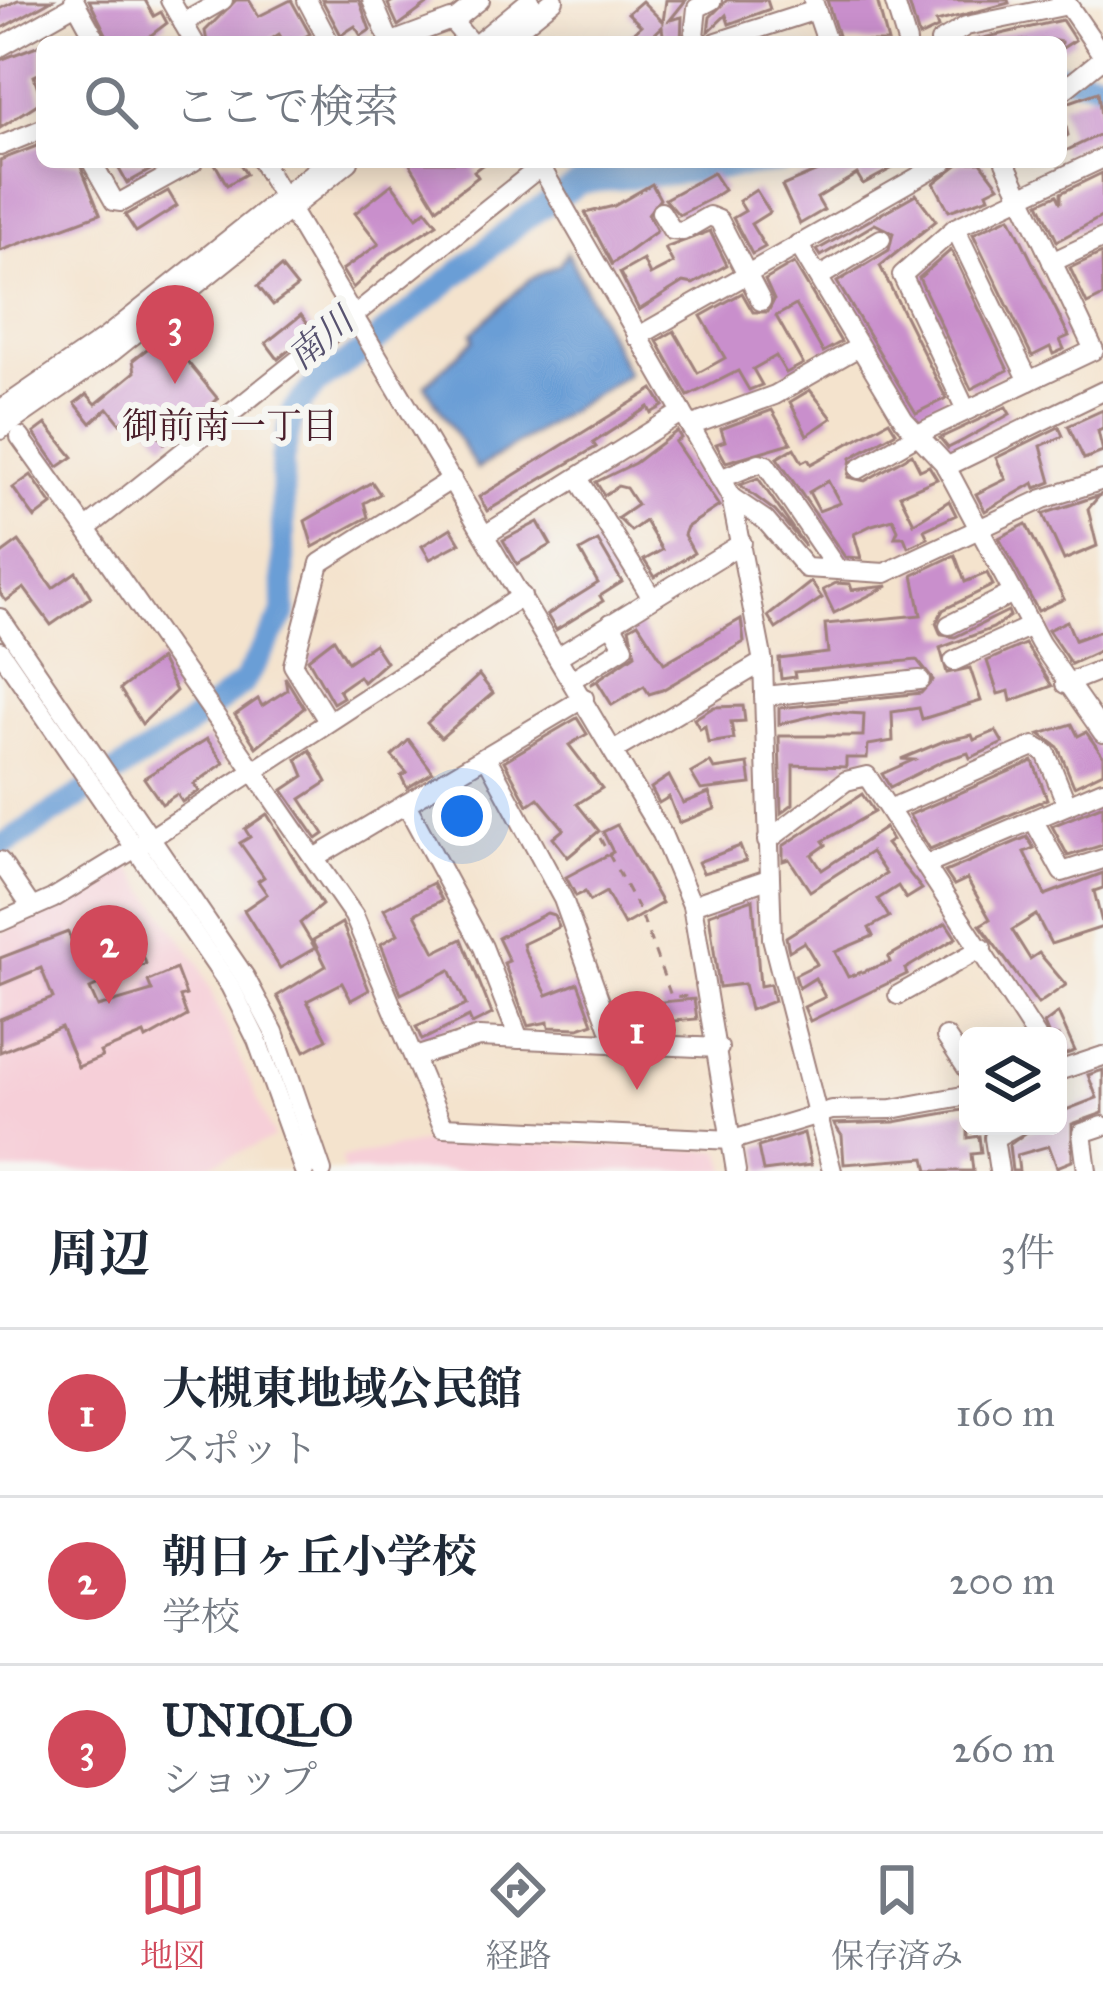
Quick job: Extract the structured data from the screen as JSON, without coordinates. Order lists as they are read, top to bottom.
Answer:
{
  "districts": ["御前南一丁目"],
  "water": ["南川"],
  "page": {
    "search": "ここで検索",
    "pins": ["3", "2", "1"],
    "heading": ["周辺", "3件"],
    "list": [
      {
        "mark": "1",
        "name": "大槻東地域公民館",
        "note": "スポット",
        "value": "160 m"
      },
      {
        "mark": "2",
        "name": "朝日ヶ丘小学校",
        "note": "学校",
        "value": "200 m"
      },
      {
        "mark": "3",
        "name": "UNIQLO",
        "note": "ショップ",
        "value": "260 m"
      }
    ],
    "nav": ["地図", "経路", "保存済み"]
  }
}
